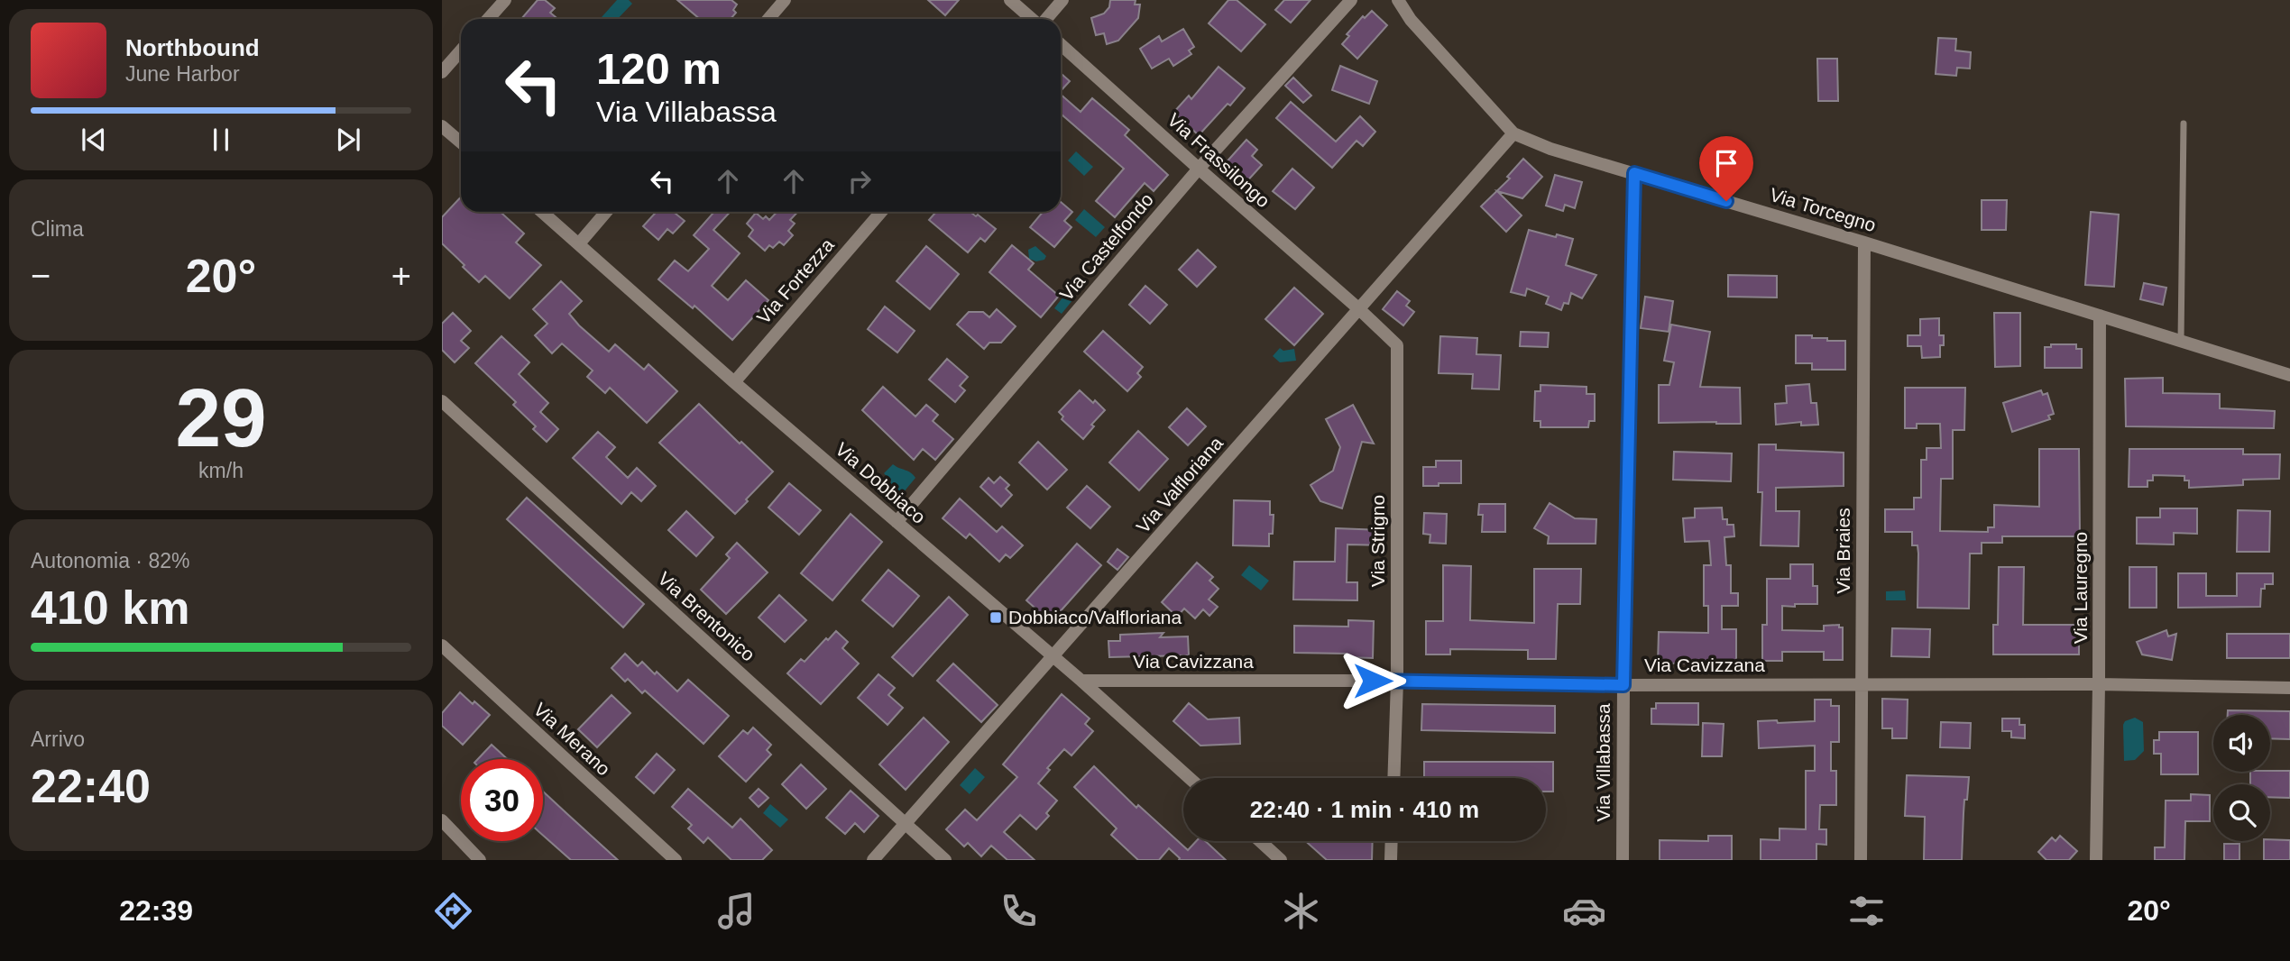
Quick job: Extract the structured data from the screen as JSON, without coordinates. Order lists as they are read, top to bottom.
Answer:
{
  "streets": {
    "street": [
      "Via Frassilongo",
      "Via Torcegno",
      "Via Castelfondo",
      "Via Fortezza",
      "Via Dobbiaco",
      "Via Valfloriana",
      "Via Strigno",
      "Via Braies",
      "Via Lauregno",
      "Via Brentonico",
      "Via Cavizzana",
      "Via Merano",
      "Via Villabassa"
    ]
  },
  "crossings": [
    ["Via Frassilongo", "Via Castelfondo"],
    ["Via Frassilongo", "Via Valfloriana"],
    ["Via Frassilongo", "Via Strigno"],
    ["Via Torcegno", "Via Valfloriana"],
    ["Via Torcegno", "Via Braies"],
    ["Via Torcegno", "Via Lauregno"],
    ["Via Torcegno", "Via Villabassa"],
    ["Via Castelfondo", "Via Dobbiaco"],
    ["Via Fortezza", "Via Dobbiaco"],
    ["Via Dobbiaco", "Via Valfloriana"],
    ["Via Dobbiaco", "Via Cavizzana"],
    ["Via Valfloriana", "Via Strigno"],
    ["Via Valfloriana", "Via Brentonico"],
    ["Via Strigno", "Via Cavizzana"],
    ["Via Braies", "Via Cavizzana"],
    ["Via Lauregno", "Via Cavizzana"],
    ["Via Cavizzana", "Via Villabassa"]
  ],
  "places": {
    "transit": ["Dobbiaco/Valfloriana"]
  },
  "page": {
    "turn": ["120 m", "Via Villabassa"],
    "song": ["Northbound", "June Harbor"],
    "tile": [
      "Clima",
      ["29", "km/h"],
      ["Autonomia · 82%", "410 km"],
      ["Arrivo", "22:40"]
    ],
    "heat": ["−", "20°", "+"],
    "limit": "30",
    "trip": "22:40 · 1 min · 410 m",
    "tabs": ["22:39", "20°"]
  }
}
